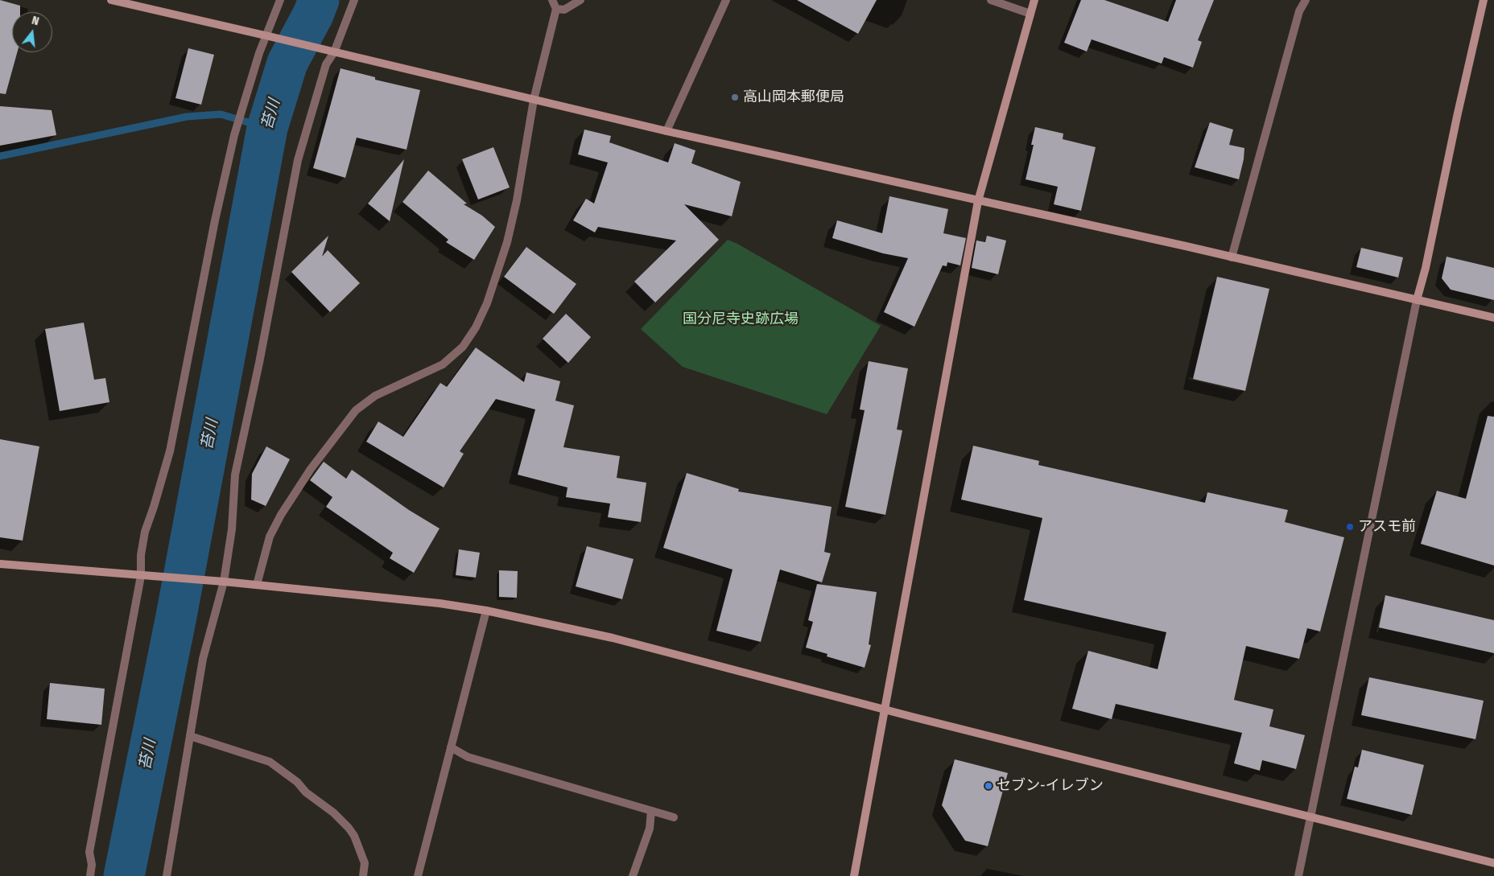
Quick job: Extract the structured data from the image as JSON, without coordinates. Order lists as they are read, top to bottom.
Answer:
{
  "water": ["苔川"],
  "parks": ["国分尼寺史跡広場"],
  "places": ["高山岡本郵便局", "アスモ前", "セブン-イレブン"],
  "north": "top"
}
